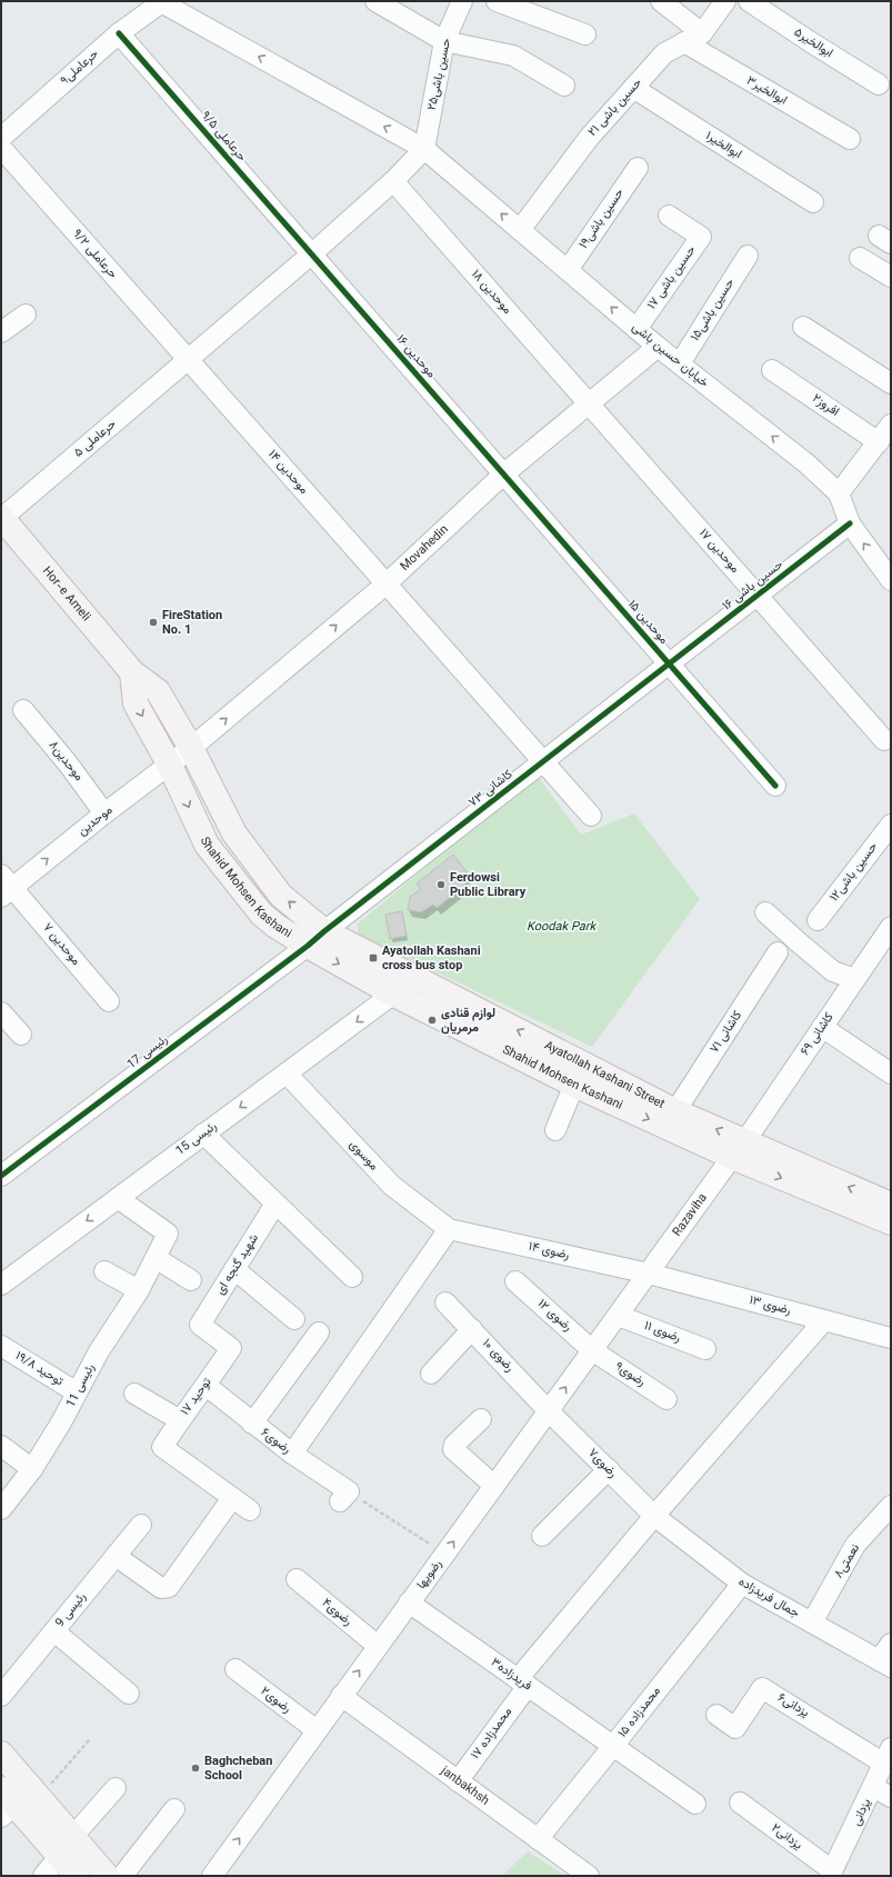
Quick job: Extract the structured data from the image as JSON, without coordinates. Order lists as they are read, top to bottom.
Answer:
{
  "streets": {
    "main road": ["Hor-e Ameli", "Shahid Mohsen Kashani", "Ayatollah Kashani Street"],
    "street": [
      "ابوالخیر۵",
      "حرعاملی۹",
      "حسین باشی۲۵",
      "ابوالخیر۳",
      "حسین باشی ۲۱",
      "حرعاملی ۹/۵",
      "ابوالخیر۱",
      "حسین باشی۱۹",
      "حرعاملی ۹/۲",
      "حسین باشی ۱۷",
      "موحدین ۱۸",
      "حسین باشی۱۵",
      "خیابان حسین باشی",
      "موحدین ۱۶",
      "افروز۲",
      "حرعاملی ۵",
      "موحدین ۱۴",
      "Movahedin",
      "موحدین ۱۷",
      "حسین باشی ۱۶",
      "موحدین ۱۵",
      "موحدین۸",
      "کاشانی ۷۳",
      "موحدین",
      "حسین باشی۱۲",
      "موحدین ۷",
      "کاشانی ۷۱",
      "کاشانی ۶۹",
      "رئیسی 17",
      "رئیسی 15",
      "موسوی",
      "Razaviha",
      "رضوی ۱۴",
      "شهید گنجه ای",
      "رضوی ۱۳",
      "رضوی ۱۲",
      "رضوی ۱۱",
      "رضوی ۱۰",
      "توحید ۱۹/۸",
      "رضوی۹",
      "رئیسی 11",
      "توحید ۱۷",
      "رضوی۶",
      "رضوی۷",
      "نعمتی۸",
      "رضویها",
      "جمال فریدزاده",
      "رئیسی 9",
      "رضوی۴",
      "فریدزاده۳",
      "رضوی۲",
      "یزدانی۶",
      "محمدزاده ۱۵",
      "محمدزاده ۱۷",
      "janbakhsh",
      "یزدانی",
      "یزدانی۲"
    ]
  },
  "crossings": [
    ["حرعاملی۹", "حرعاملی ۹/۵"],
    ["حرعاملی۹", "خیابان حسین باشی"],
    ["حسین باشی۲۵", "خیابان حسین باشی"],
    ["حسین باشی۲۵", "حرعاملی ۵"],
    ["ابوالخیر۳", "حسین باشی ۲۱"],
    ["حسین باشی ۲۱", "ابوالخیر۱"],
    ["حسین باشی ۲۱", "خیابان حسین باشی"],
    ["حرعاملی ۹/۵", "موحدین ۱۶"],
    ["حرعاملی ۹/۵", "حرعاملی ۵"],
    ["حسین باشی۱۹", "خیابان حسین باشی"],
    ["حرعاملی ۹/۲", "حرعاملی ۵"],
    ["حرعاملی ۹/۲", "موحدین ۱۴"],
    ["حسین باشی ۱۷", "خیابان حسین باشی"],
    ["موحدین ۱۸", "حرعاملی ۵"],
    ["موحدین ۱۸", "Movahedin"],
    ["موحدین ۱۸", "موحدین ۱۷"],
    ["حسین باشی۱۵", "خیابان حسین باشی"],
    ["خیابان حسین باشی", "حرعاملی ۵"],
    ["خیابان حسین باشی", "Movahedin"],
    ["خیابان حسین باشی", "حسین باشی ۱۶"],
    ["موحدین ۱۶", "حرعاملی ۵"],
    ["موحدین ۱۶", "Movahedin"],
    ["موحدین ۱۶", "موحدین ۱۵"],
    ["حرعاملی ۵", "موحدین ۱۴"],
    ["حرعاملی ۵", "Hor-e Ameli"],
    ["موحدین ۱۴", "Movahedin"],
    ["موحدین ۱۴", "کاشانی ۷۳"],
    ["Movahedin", "موحدین ۱۷"],
    ["Movahedin", "Hor-e Ameli"],
    ["Movahedin", "موحدین ۱۵"],
    ["Movahedin", "موحدین"],
    ["Movahedin", "Shahid Mohsen Kashani"],
    ["موحدین ۱۷", "حسین باشی ۱۶"],
    ["حسین باشی ۱۶", "موحدین ۱۵"],
    ["حسین باشی ۱۶", "کاشانی ۷۳"],
    ["Hor-e Ameli", "موحدین"],
    ["Hor-e Ameli", "Shahid Mohsen Kashani"],
    ["موحدین ۱۵", "کاشانی ۷۳"],
    ["موحدین۸", "موحدین"],
    ["کاشانی ۷۳", "Shahid Mohsen Kashani"],
    ["کاشانی ۷۳", "رئیسی 17"],
    ["کاشانی ۷۳", "Ayatollah Kashani Street"],
    ["موحدین", "Shahid Mohsen Kashani"],
    ["موحدین", "موحدین ۷"],
    ["Shahid Mohsen Kashani", "کاشانی ۶۹"],
    ["Shahid Mohsen Kashani", "رئیسی 17"],
    ["Shahid Mohsen Kashani", "Ayatollah Kashani Street"],
    ["Shahid Mohsen Kashani", "رئیسی 15"],
    ["Shahid Mohsen Kashani", "Razaviha"],
    ["کاشانی ۷۱", "Ayatollah Kashani Street"],
    ["کاشانی ۶۹", "Ayatollah Kashani Street"],
    ["کاشانی ۶۹", "Razaviha"],
    ["رئیسی 17", "Ayatollah Kashani Street"],
    ["Ayatollah Kashani Street", "رئیسی 15"],
    ["Ayatollah Kashani Street", "Razaviha"],
    ["رئیسی 15", "موسوی"],
    ["رئیسی 15", "رئیسی 11"],
    ["موسوی", "رضوی ۱۴"],
    ["Razaviha", "رضوی ۱۴"],
    ["Razaviha", "رضوی ۱۳"],
    ["Razaviha", "رضویها"],
    ["رضوی ۱۴", "رضوی ۱۳"],
    ["رضوی ۱۴", "رضویها"],
    ["شهید گنجه ای", "توحید ۱۷"],
    ["رضوی ۱۳", "رضویها"],
    ["رضوی ۱۳", "محمدزاده ۱۷"],
    ["رضوی ۱۲", "رضوی۹"],
    ["رضوی ۱۲", "رضویها"],
    ["رضوی ۱۱", "رضویها"],
    ["رضوی ۱۰", "رضوی۷"],
    ["رضوی ۱۰", "رضویها"],
    ["توحید ۱۹/۸", "رئیسی 11"],
    ["رضوی۹", "رضویها"],
    ["توحید ۱۷", "رضوی۶"],
    ["رضوی۷", "رضویها"],
    ["رضوی۷", "جمال فریدزاده"],
    ["رضوی۷", "محمدزاده ۱۷"],
    ["نعمتی۸", "جمال فریدزاده"],
    ["رضویها", "رضوی۴"],
    ["رضویها", "فریدزاده۳"],
    ["رضویها", "رضوی۲"],
    ["رضویها", "janbakhsh"],
    ["جمال فریدزاده", "محمدزاده ۱۵"],
    ["جمال فریدزاده", "محمدزاده ۱۷"],
    ["فریدزاده۳", "محمدزاده ۱۵"],
    ["فریدزاده۳", "محمدزاده ۱۷"],
    ["یزدانی۶", "یزدانی"],
    ["محمدزاده ۱۵", "janbakhsh"],
    ["محمدزاده ۱۷", "janbakhsh"],
    ["یزدانی", "یزدانی۲"]
  ],
  "one_way": [
    "Movahedin",
    "موحدین",
    "Ayatollah Kashani Street",
    "رئیسی 15",
    "رضویها"
  ],
  "parks": ["Koodak Park"],
  "places": {
    "other": [
      "FireStation No. 1",
      "Ferdowsi Public Library",
      "لوازم قنادی مرمریان",
      "Baghcheban School"
    ],
    "transit": ["Ayatollah Kashani cross bus stop"]
  }
}
